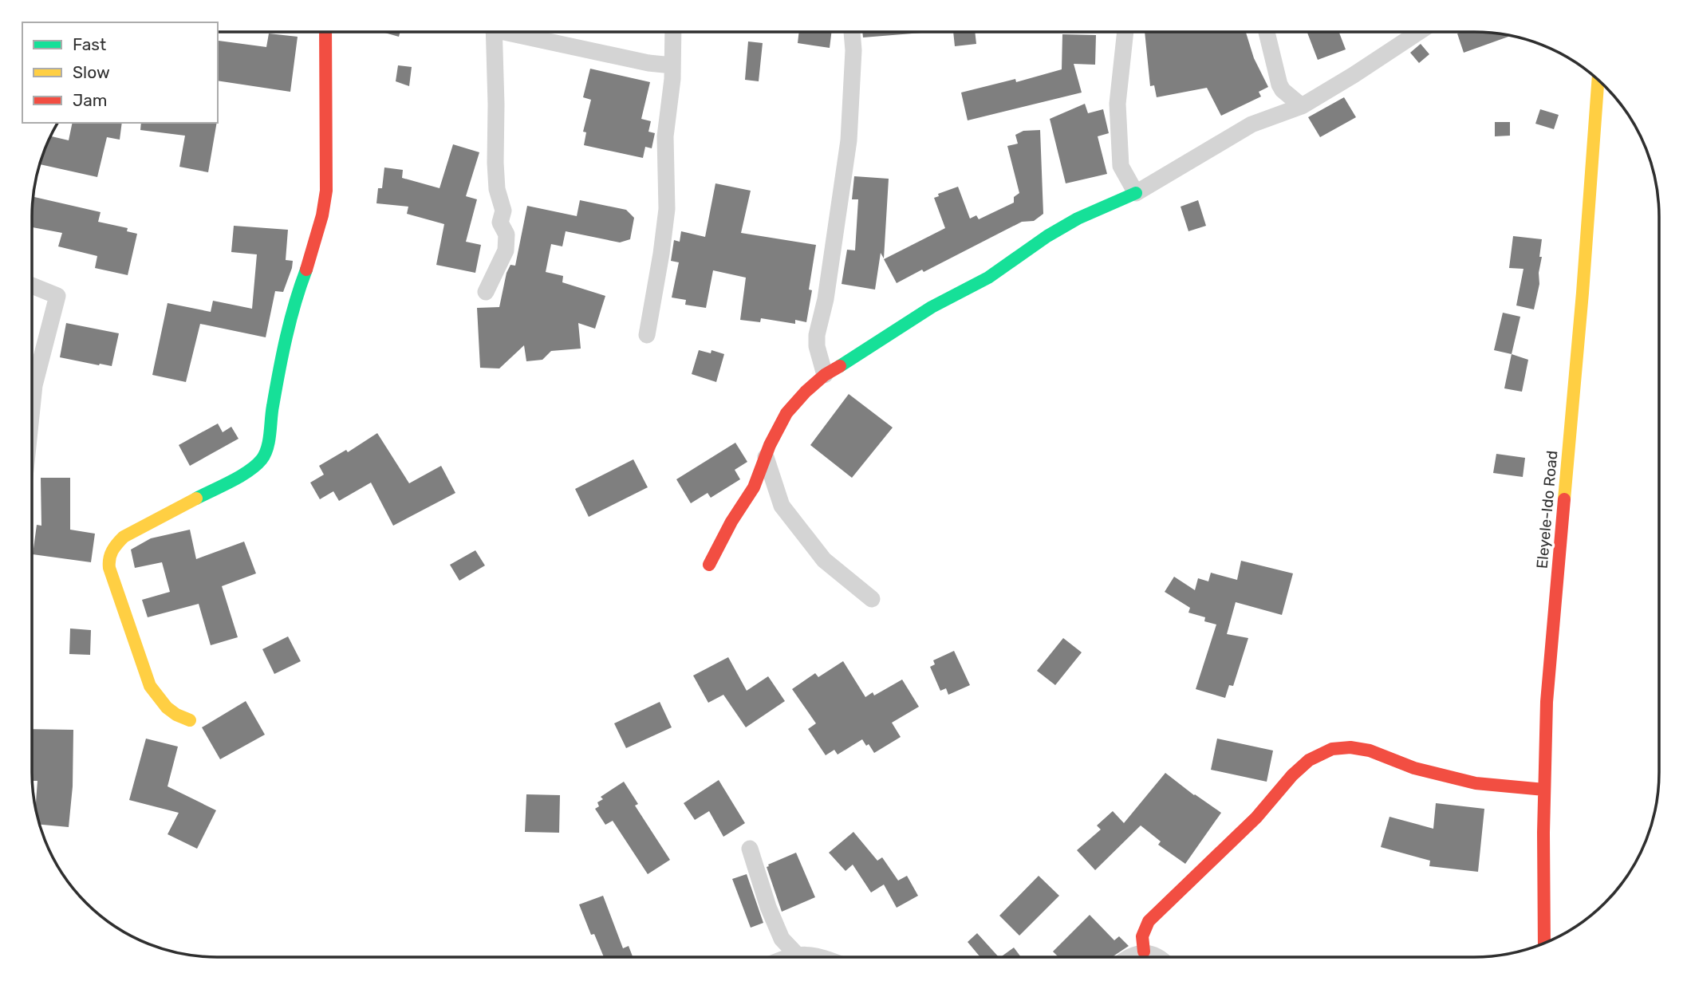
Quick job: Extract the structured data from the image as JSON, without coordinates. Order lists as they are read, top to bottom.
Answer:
{
  "streets": {
    "street": ["Eleyele-Ido Road"]
  },
  "legend": ["Fast", "Slow", "Jam"]
}
